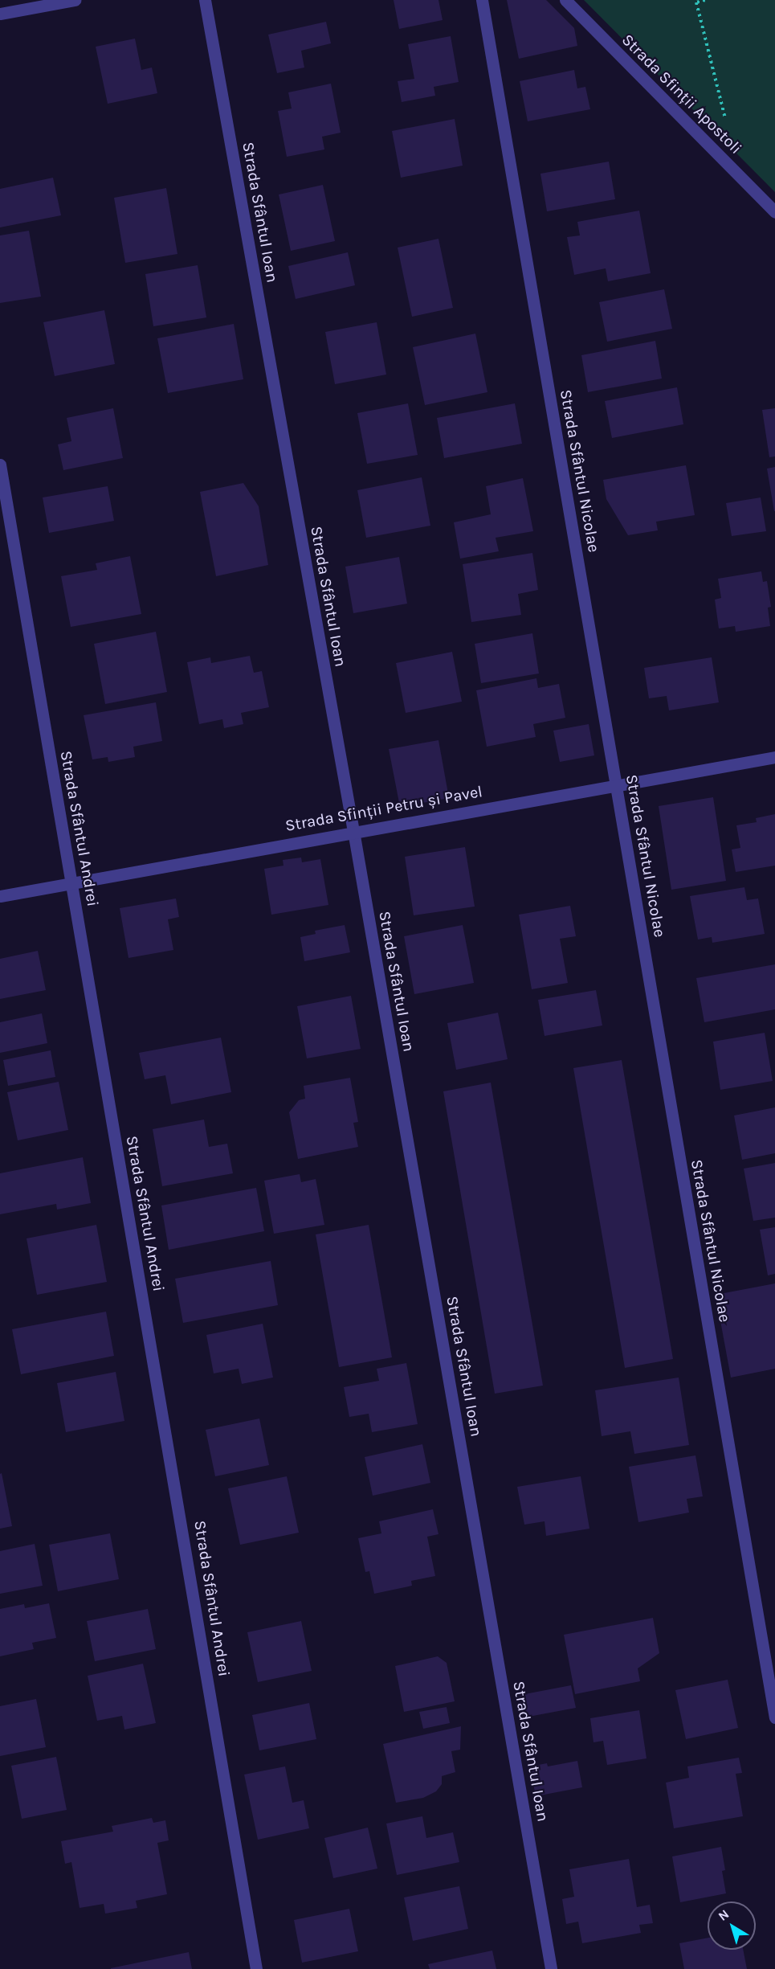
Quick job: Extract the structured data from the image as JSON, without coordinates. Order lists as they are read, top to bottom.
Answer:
{
  "streets": {
    "street": [
      "Strada Sfinții Apostoli",
      "Strada Sfântul Ioan",
      "Strada Sfântul Nicolae",
      "Strada Sfinții Petru și Pavel",
      "Strada Sfântul Andrei"
    ]
  },
  "crossings": [
    ["Strada Sfântul Ioan", "Strada Sfinții Petru și Pavel"],
    ["Strada Sfântul Nicolae", "Strada Sfinții Petru și Pavel"],
    ["Strada Sfinții Petru și Pavel", "Strada Sfântul Andrei"]
  ],
  "north": "top left"
}
